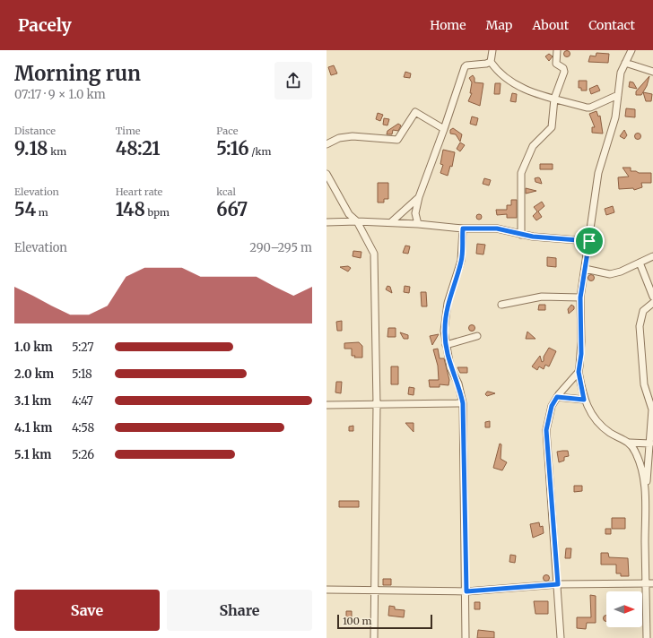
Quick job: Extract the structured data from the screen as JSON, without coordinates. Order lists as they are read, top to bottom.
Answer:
{
  "scale_bar": "100 m",
  "north": "right",
  "page": {
    "header": "Pacely",
    "nav": [
      "Home",
      "Map",
      "About",
      "Contact"
    ],
    "heading": ["Morning run", "07:17 · 9 × 1.0 km"],
    "stats": [
      ["Distance", "9.18 km"],
      ["Time", "48:21"],
      ["Pace", "5:16 /km"],
      ["Elevation", "54 m"],
      ["Heart rate", "148 bpm"],
      ["kcal", "667"]
    ],
    "chart": ["Elevation", "290–295 m"],
    "list": [
      {
        "name": "1.0 km",
        "note": "5:27"
      },
      {
        "name": "2.0 km",
        "note": "5:18"
      },
      {
        "name": "3.1 km",
        "note": "4:47"
      },
      {
        "name": "4.1 km",
        "note": "4:58"
      },
      {
        "name": "5.1 km",
        "note": "5:26"
      }
    ],
    "buttons": ["Save", "Share"],
    "scale": "100 m"
  }
}
